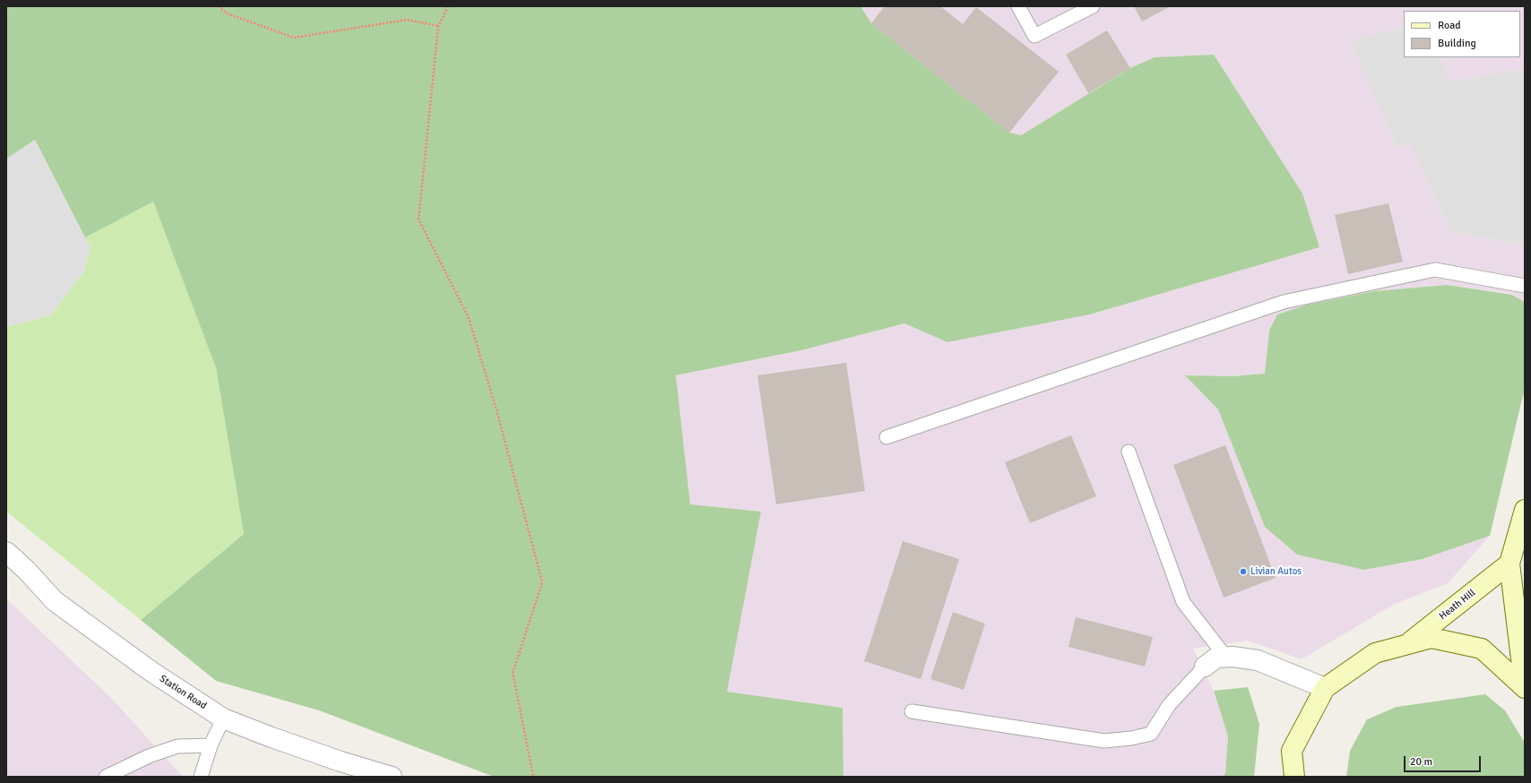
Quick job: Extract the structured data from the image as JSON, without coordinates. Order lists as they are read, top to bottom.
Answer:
{
  "streets": {
    "main road": ["Heath Hill"],
    "street": ["Station Road"]
  },
  "places": ["Livian Autos"],
  "legend": ["Road", "Building"],
  "scale_bar": "20 m"
}
